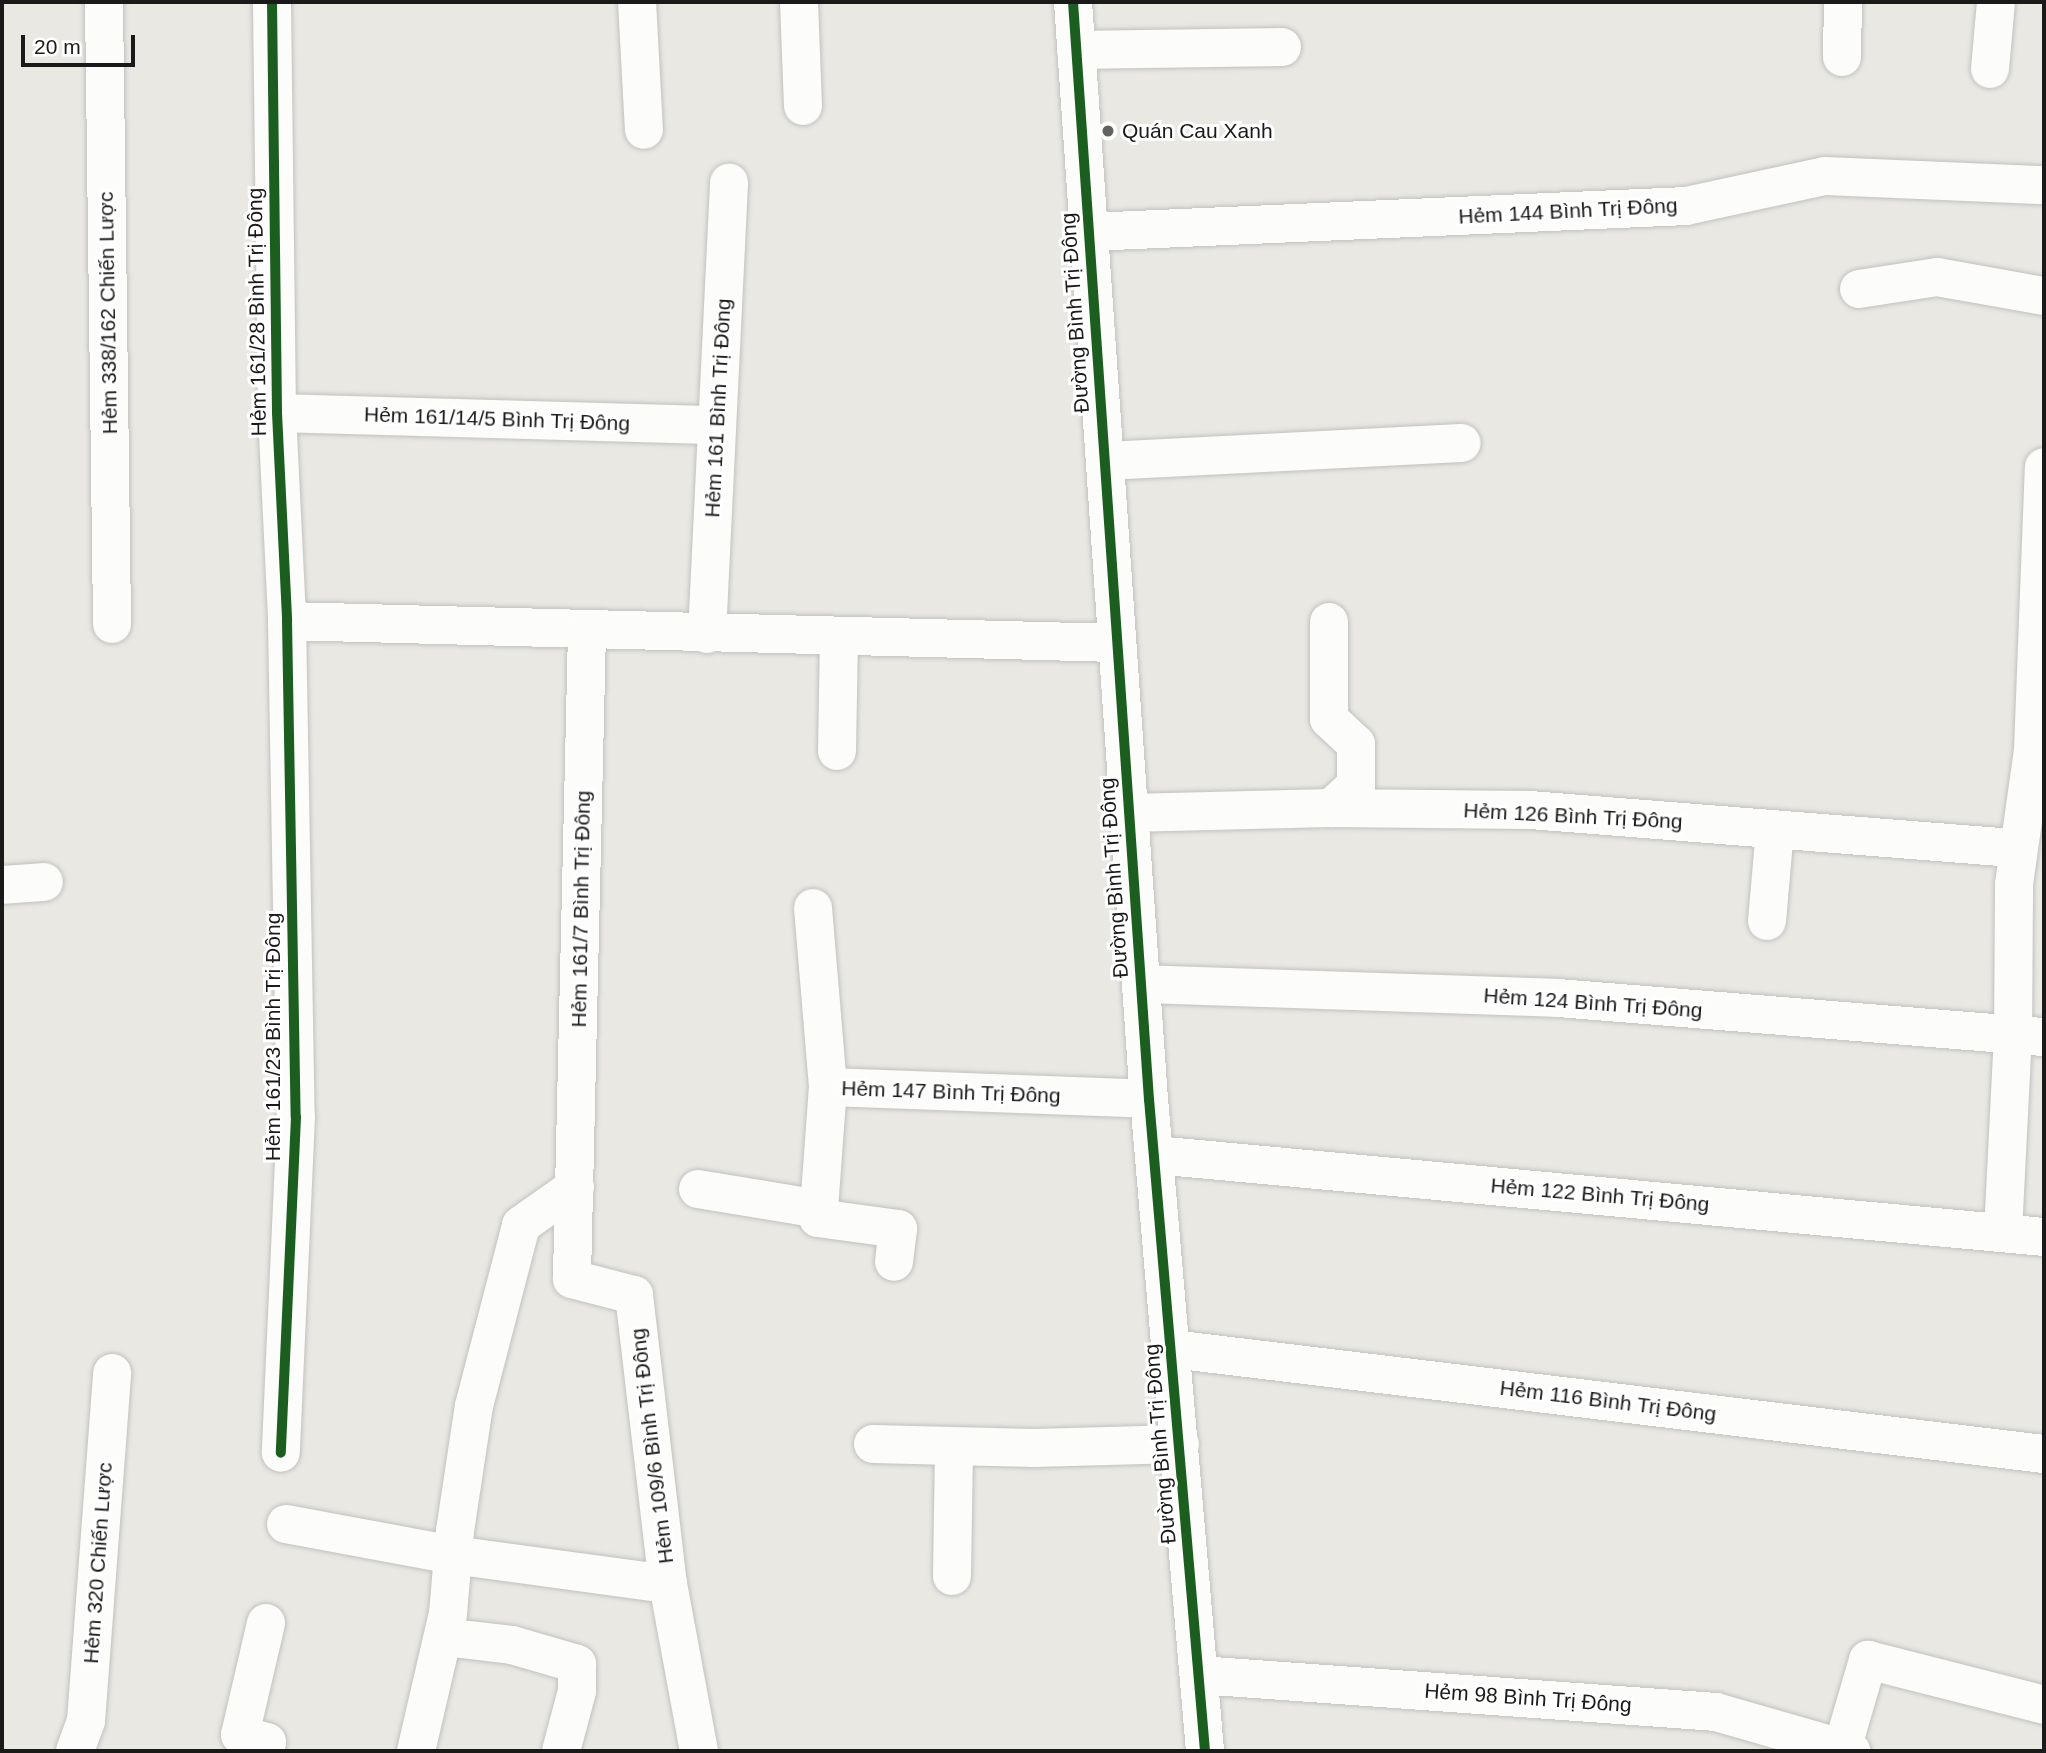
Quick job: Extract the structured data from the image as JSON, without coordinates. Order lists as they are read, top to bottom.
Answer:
{
  "streets": {
    "street": [
      "Hẻm 144 Bình Trị Đông",
      "Hẻm 161/28 Bình Trị Đông",
      "Hẻm 338/162 Chiến Lược",
      "Đường Bình Trị Đông",
      "Hẻm 161 Bình Trị Đông",
      "Hẻm 161/14/5 Bình Trị Đông",
      "Hẻm 126 Bình Trị Đông",
      "Hẻm 161/7 Bình Trị Đông",
      "Hẻm 124 Bình Trị Đông",
      "Hẻm 161/23 Bình Trị Đông",
      "Hẻm 147 Bình Trị Đông",
      "Hẻm 122 Bình Trị Đông",
      "Hẻm 116 Bình Trị Đông",
      "Hẻm 109/6 Bình Trị Đông",
      "Hẻm 320 Chiến Lược",
      "Hẻm 98 Bình Trị Đông"
    ]
  },
  "crossings": [
    ["Hẻm 144 Bình Trị Đông", "Đường Bình Trị Đông"],
    ["Hẻm 161/28 Bình Trị Đông", "Hẻm 161/14/5 Bình Trị Đông"],
    ["Hẻm 161/28 Bình Trị Đông", "Hẻm 161/23 Bình Trị Đông"],
    ["Đường Bình Trị Đông", "Hẻm 126 Bình Trị Đông"],
    ["Đường Bình Trị Đông", "Hẻm 124 Bình Trị Đông"],
    ["Đường Bình Trị Đông", "Hẻm 147 Bình Trị Đông"],
    ["Đường Bình Trị Đông", "Hẻm 122 Bình Trị Đông"],
    ["Đường Bình Trị Đông", "Hẻm 116 Bình Trị Đông"],
    ["Đường Bình Trị Đông", "Hẻm 98 Bình Trị Đông"],
    ["Hẻm 161 Bình Trị Đông", "Hẻm 161/14/5 Bình Trị Đông"],
    ["Hẻm 161/7 Bình Trị Đông", "Hẻm 109/6 Bình Trị Đông"]
  ],
  "places": ["Quán Cau Xanh"],
  "scale_bar": "20 m"
}
